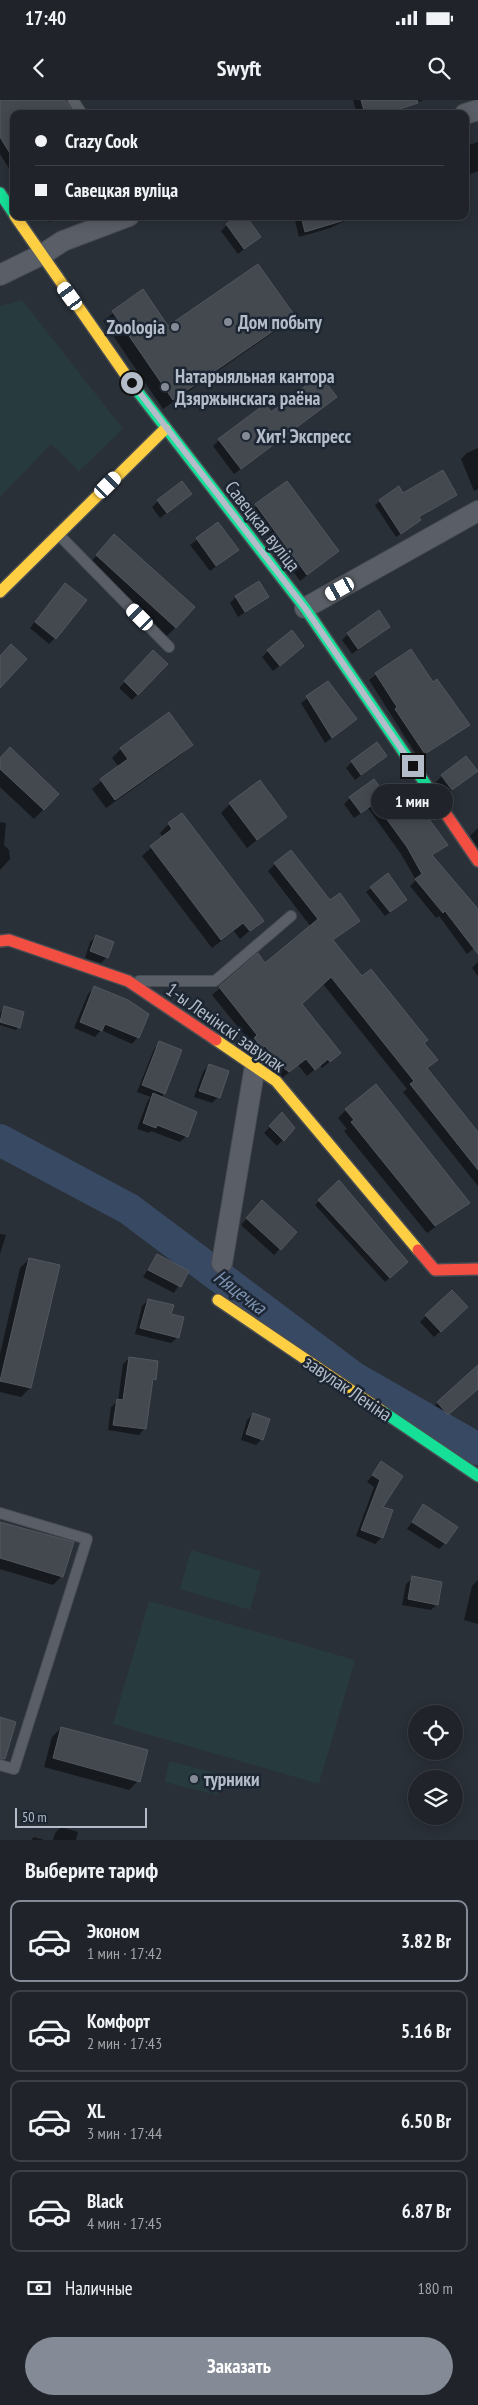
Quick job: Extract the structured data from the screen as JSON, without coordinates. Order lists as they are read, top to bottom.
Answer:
{
  "streets": {
    "street": ["Савецкая вуліца", "1-ы Ленінскі завулак", "завулак Леніна"]
  },
  "water": ["Няцечка"],
  "places": [
    "Дом побыту",
    "Zoologia",
    "Натарыяльная кантора Дзяржынскага раёна",
    "Хит! Экспресс",
    "турники"
  ],
  "scale_bar": "50 m",
  "page": {
    "status": "17:40",
    "header": "Swyft",
    "banner": ["Crazy Cook", "Савецкая вуліца"],
    "bubble": "1 мин",
    "scale": "50 m",
    "heading": "Выберите тариф",
    "list": [
      {
        "name": "Эконом",
        "note": "1 мин · 17:42",
        "value": "3.82 Br"
      },
      {
        "name": "Комфорт",
        "note": "2 мин · 17:43",
        "value": "5.16 Br"
      },
      {
        "name": "XL",
        "note": "3 мин · 17:44",
        "value": "6.50 Br"
      },
      {
        "name": "Black",
        "note": "4 мин · 17:45",
        "value": "6.87 Br"
      }
    ],
    "pay": ["Наличные", "180 m"],
    "buttons": "Заказать"
  }
}
